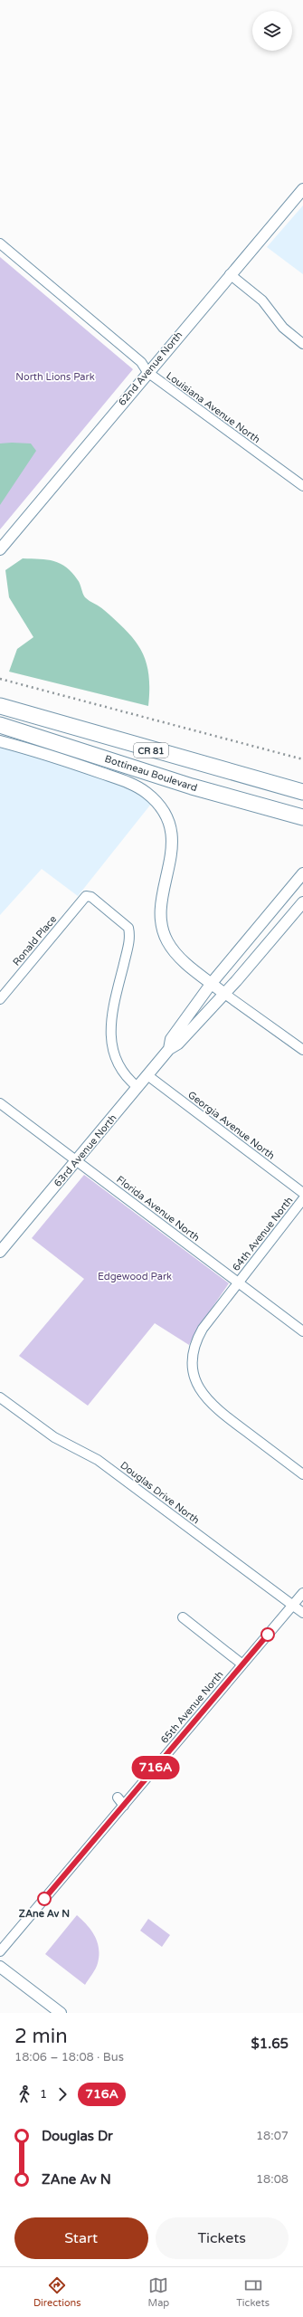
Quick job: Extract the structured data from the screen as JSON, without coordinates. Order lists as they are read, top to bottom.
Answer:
{
  "streets": {
    "highway": ["CR 81", "Bottineau Boulevard"],
    "street": [
      "62nd Avenue North",
      "Louisiana Avenue North",
      "Ronald Place",
      "Georgia Avenue North",
      "63rd Avenue North",
      "Florida Avenue North",
      "64th Avenue North",
      "Douglas Drive North",
      "65th Avenue North"
    ]
  },
  "crossings": [
    ["62nd Avenue North", "Louisiana Avenue North"],
    ["Ronald Place", "63rd Avenue North"],
    ["Georgia Avenue North", "63rd Avenue North"],
    ["63rd Avenue North", "Florida Avenue North"],
    ["Florida Avenue North", "64th Avenue North"],
    ["Douglas Drive North", "65th Avenue North"]
  ],
  "parks": ["North Lions Park", "Edgewood Park"],
  "places": ["ZAne Av N"],
  "lines": ["bus line 716A"],
  "page": {
    "on_map": "716A",
    "heading": ["2 min", "18:06 – 18:08 · Bus", "$1.65"],
    "legs": ["1", "716A"],
    "list": [
      {
        "name": "Douglas Dr",
        "value": "18:07"
      },
      {
        "name": "ZAne Av N",
        "value": "18:08"
      }
    ],
    "buttons": ["Start", "Tickets"],
    "tabs": ["Directions", "Map", "Tickets"]
  }
}
